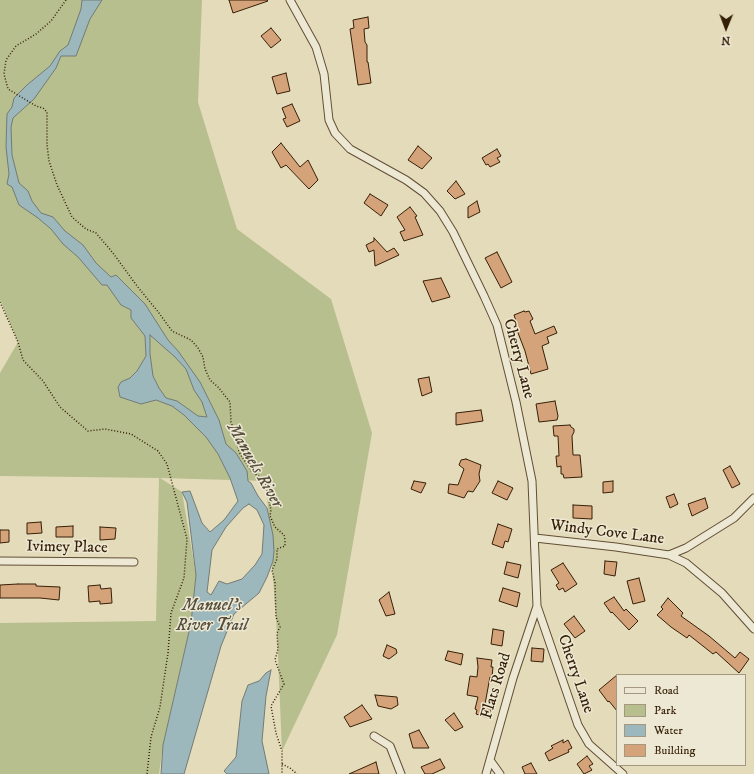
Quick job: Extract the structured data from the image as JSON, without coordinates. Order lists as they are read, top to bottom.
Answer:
{
  "streets": {
    "street": [
      "Cherry Lane",
      "Windy Cove Lane",
      "Ivimey Place",
      "Flats Road"
    ]
  },
  "crossings": [
    ["Cherry Lane", "Windy Cove Lane"],
    ["Cherry Lane", "Flats Road"]
  ],
  "water": ["Manuels River", "Manuel's River Trail"],
  "legend": [
    "Road",
    "Park",
    "Water",
    "Building"
  ],
  "north": "bottom"
}
